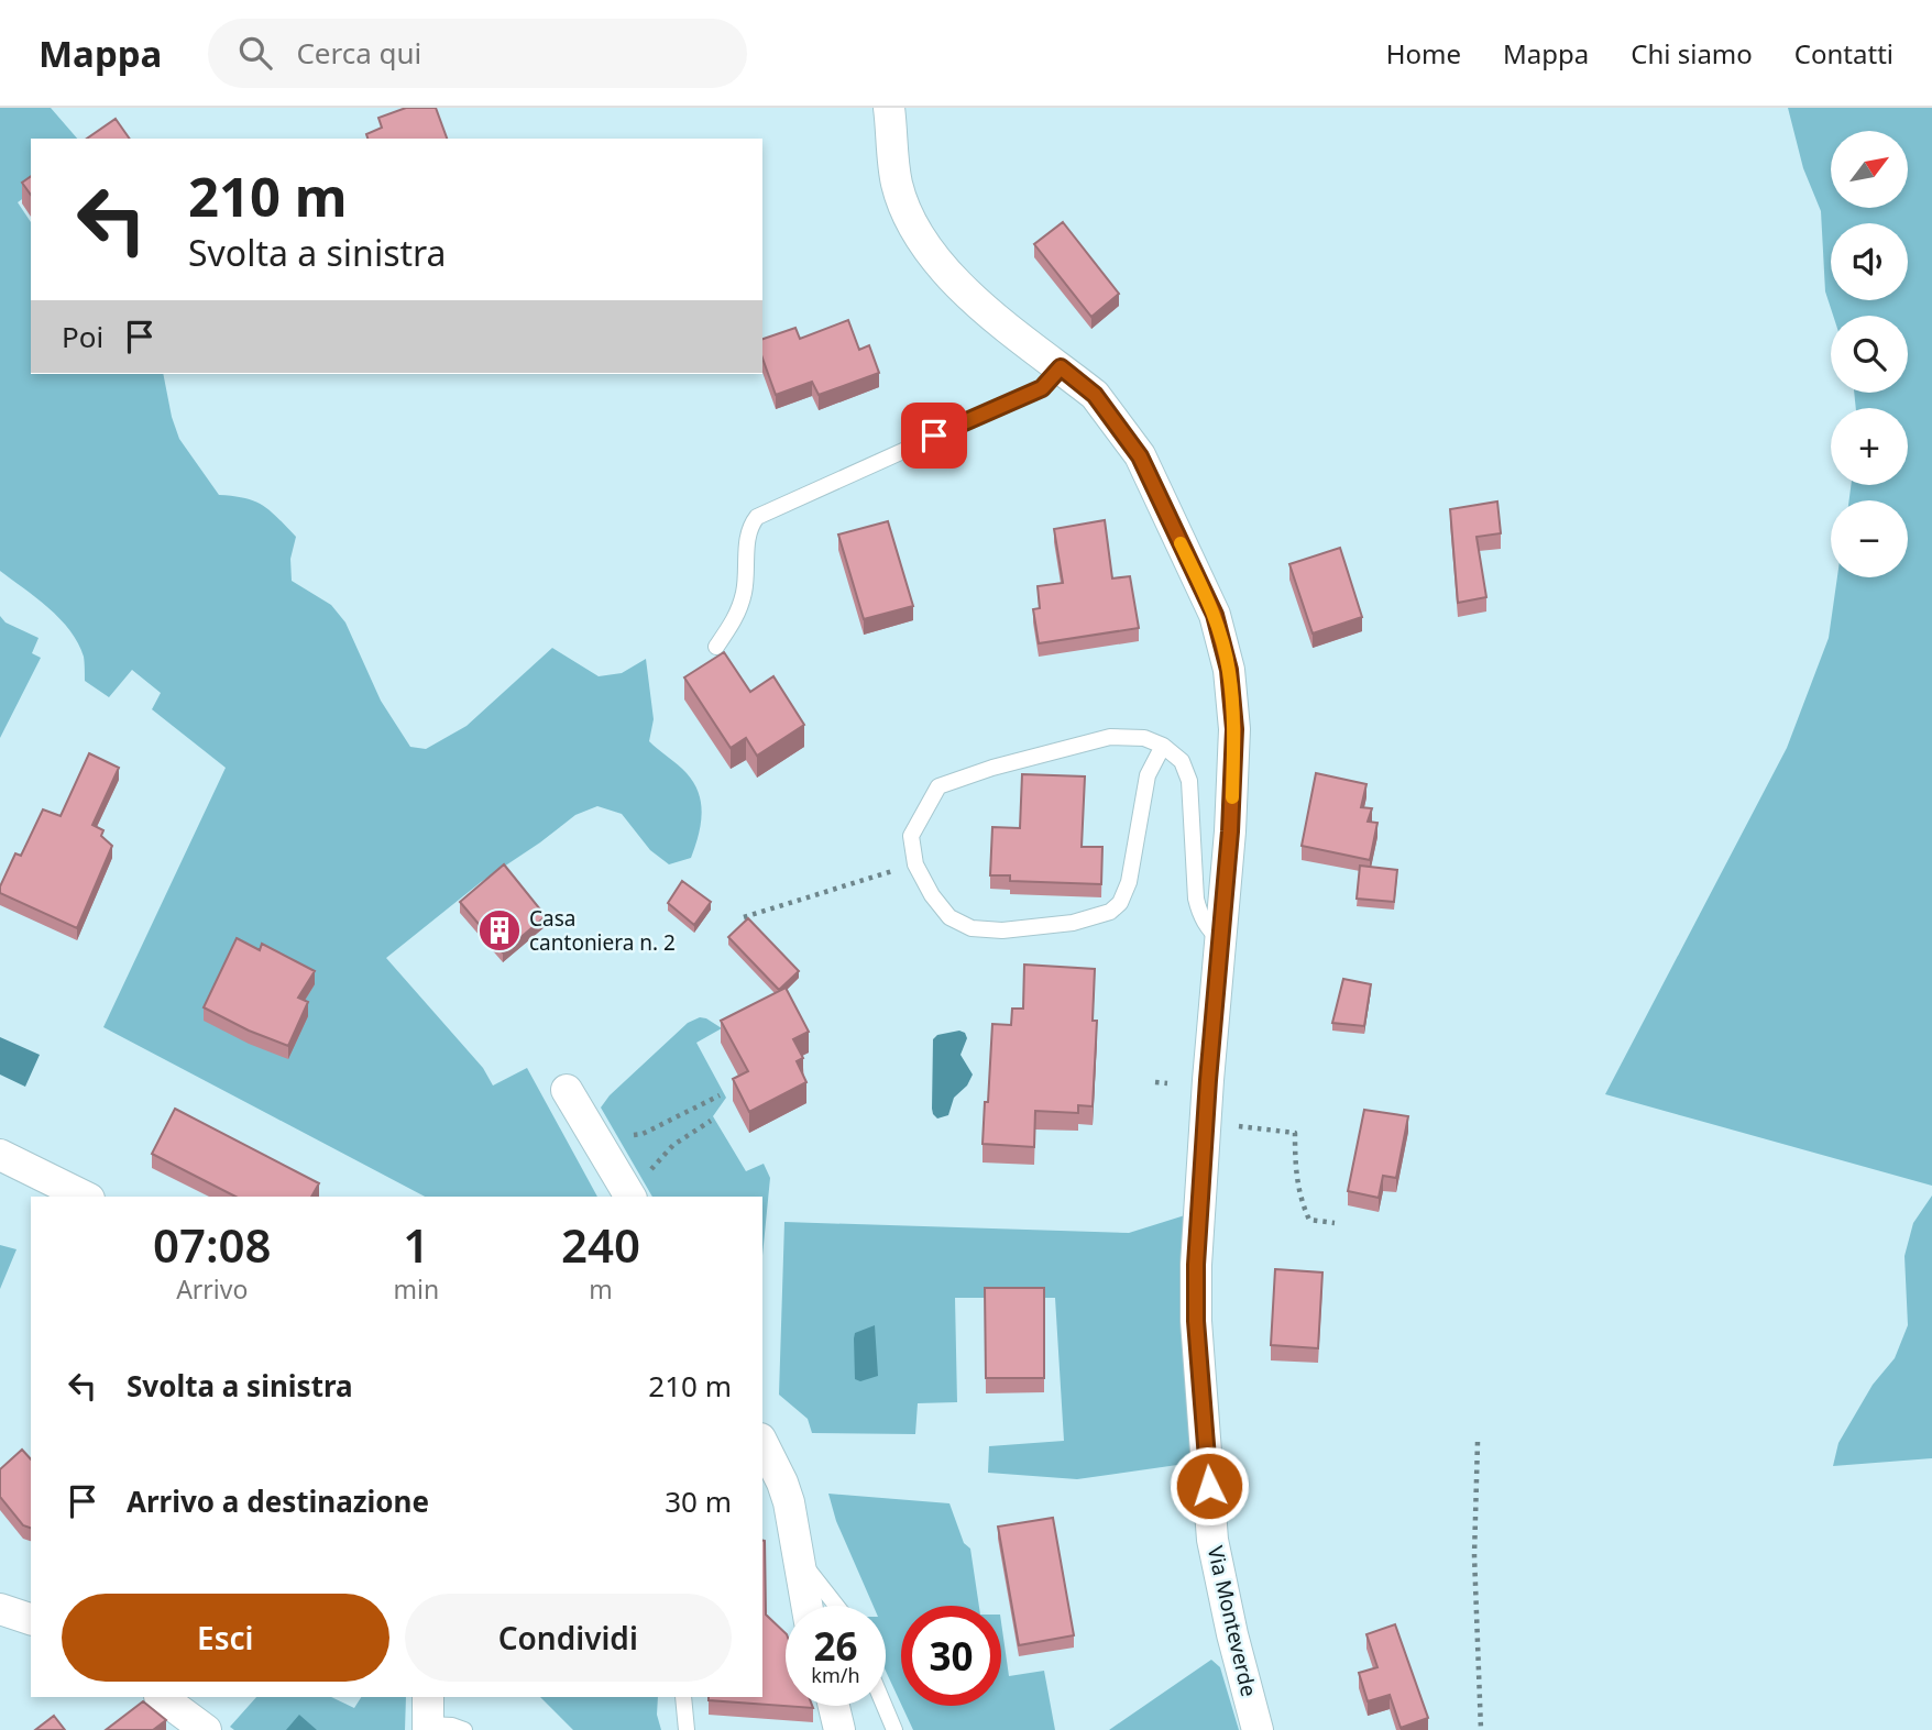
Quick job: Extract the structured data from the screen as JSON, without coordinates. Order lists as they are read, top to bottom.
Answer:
{
  "streets": {
    "street": ["Via Monteverde"]
  },
  "places": {
    "building": ["Casa cantoniera n. 2"]
  },
  "north": "top right",
  "page": {
    "header": "Mappa",
    "search": "Cerca qui",
    "nav": [
      "Home",
      "Mappa",
      "Chi siamo",
      "Contatti"
    ],
    "map_buttons": ["+", "−"],
    "turn": ["210 m", "Svolta a sinistra"],
    "then": "Poi",
    "eta": [
      "07:08",
      "Arrivo",
      "1",
      "min",
      "240",
      "m"
    ],
    "list": [
      {
        "name": "Svolta a sinistra",
        "value": "210 m"
      },
      {
        "name": "Arrivo a destinazione",
        "value": "30 m"
      }
    ],
    "buttons": ["Esci", "Condividi"],
    "speed": "26 km/h",
    "limit": "30"
  }
}
